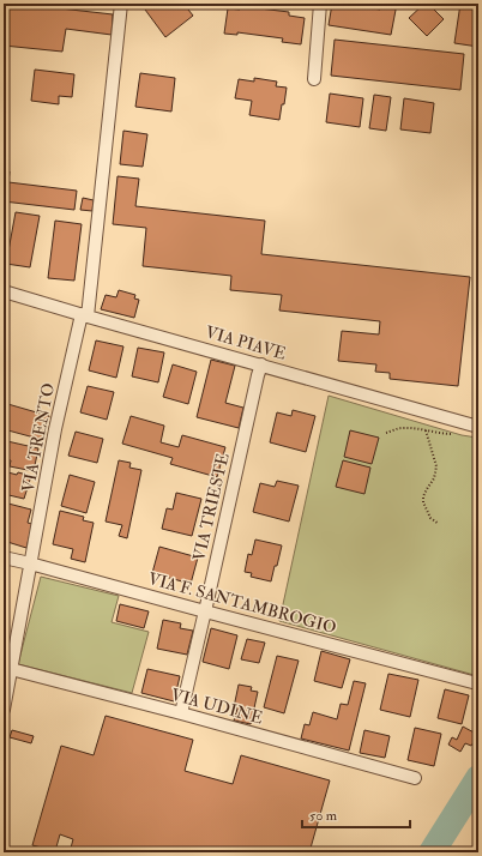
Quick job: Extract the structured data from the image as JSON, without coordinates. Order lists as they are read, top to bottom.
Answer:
{
  "streets": {
    "street": [
      "VIA PIAVE",
      "VIA TRENTO",
      "VIA TRIESTE",
      "VIA F. SANTAMBROGIO",
      "VIA UDINE"
    ]
  },
  "crossings": [
    ["VIA PIAVE", "VIA TRENTO"],
    ["VIA PIAVE", "VIA TRIESTE"],
    ["VIA TRENTO", "VIA F. SANTAMBROGIO"],
    ["VIA TRENTO", "VIA UDINE"],
    ["VIA TRIESTE", "VIA F. SANTAMBROGIO"],
    ["VIA TRIESTE", "VIA UDINE"]
  ],
  "scale_bar": "50 m"
}
